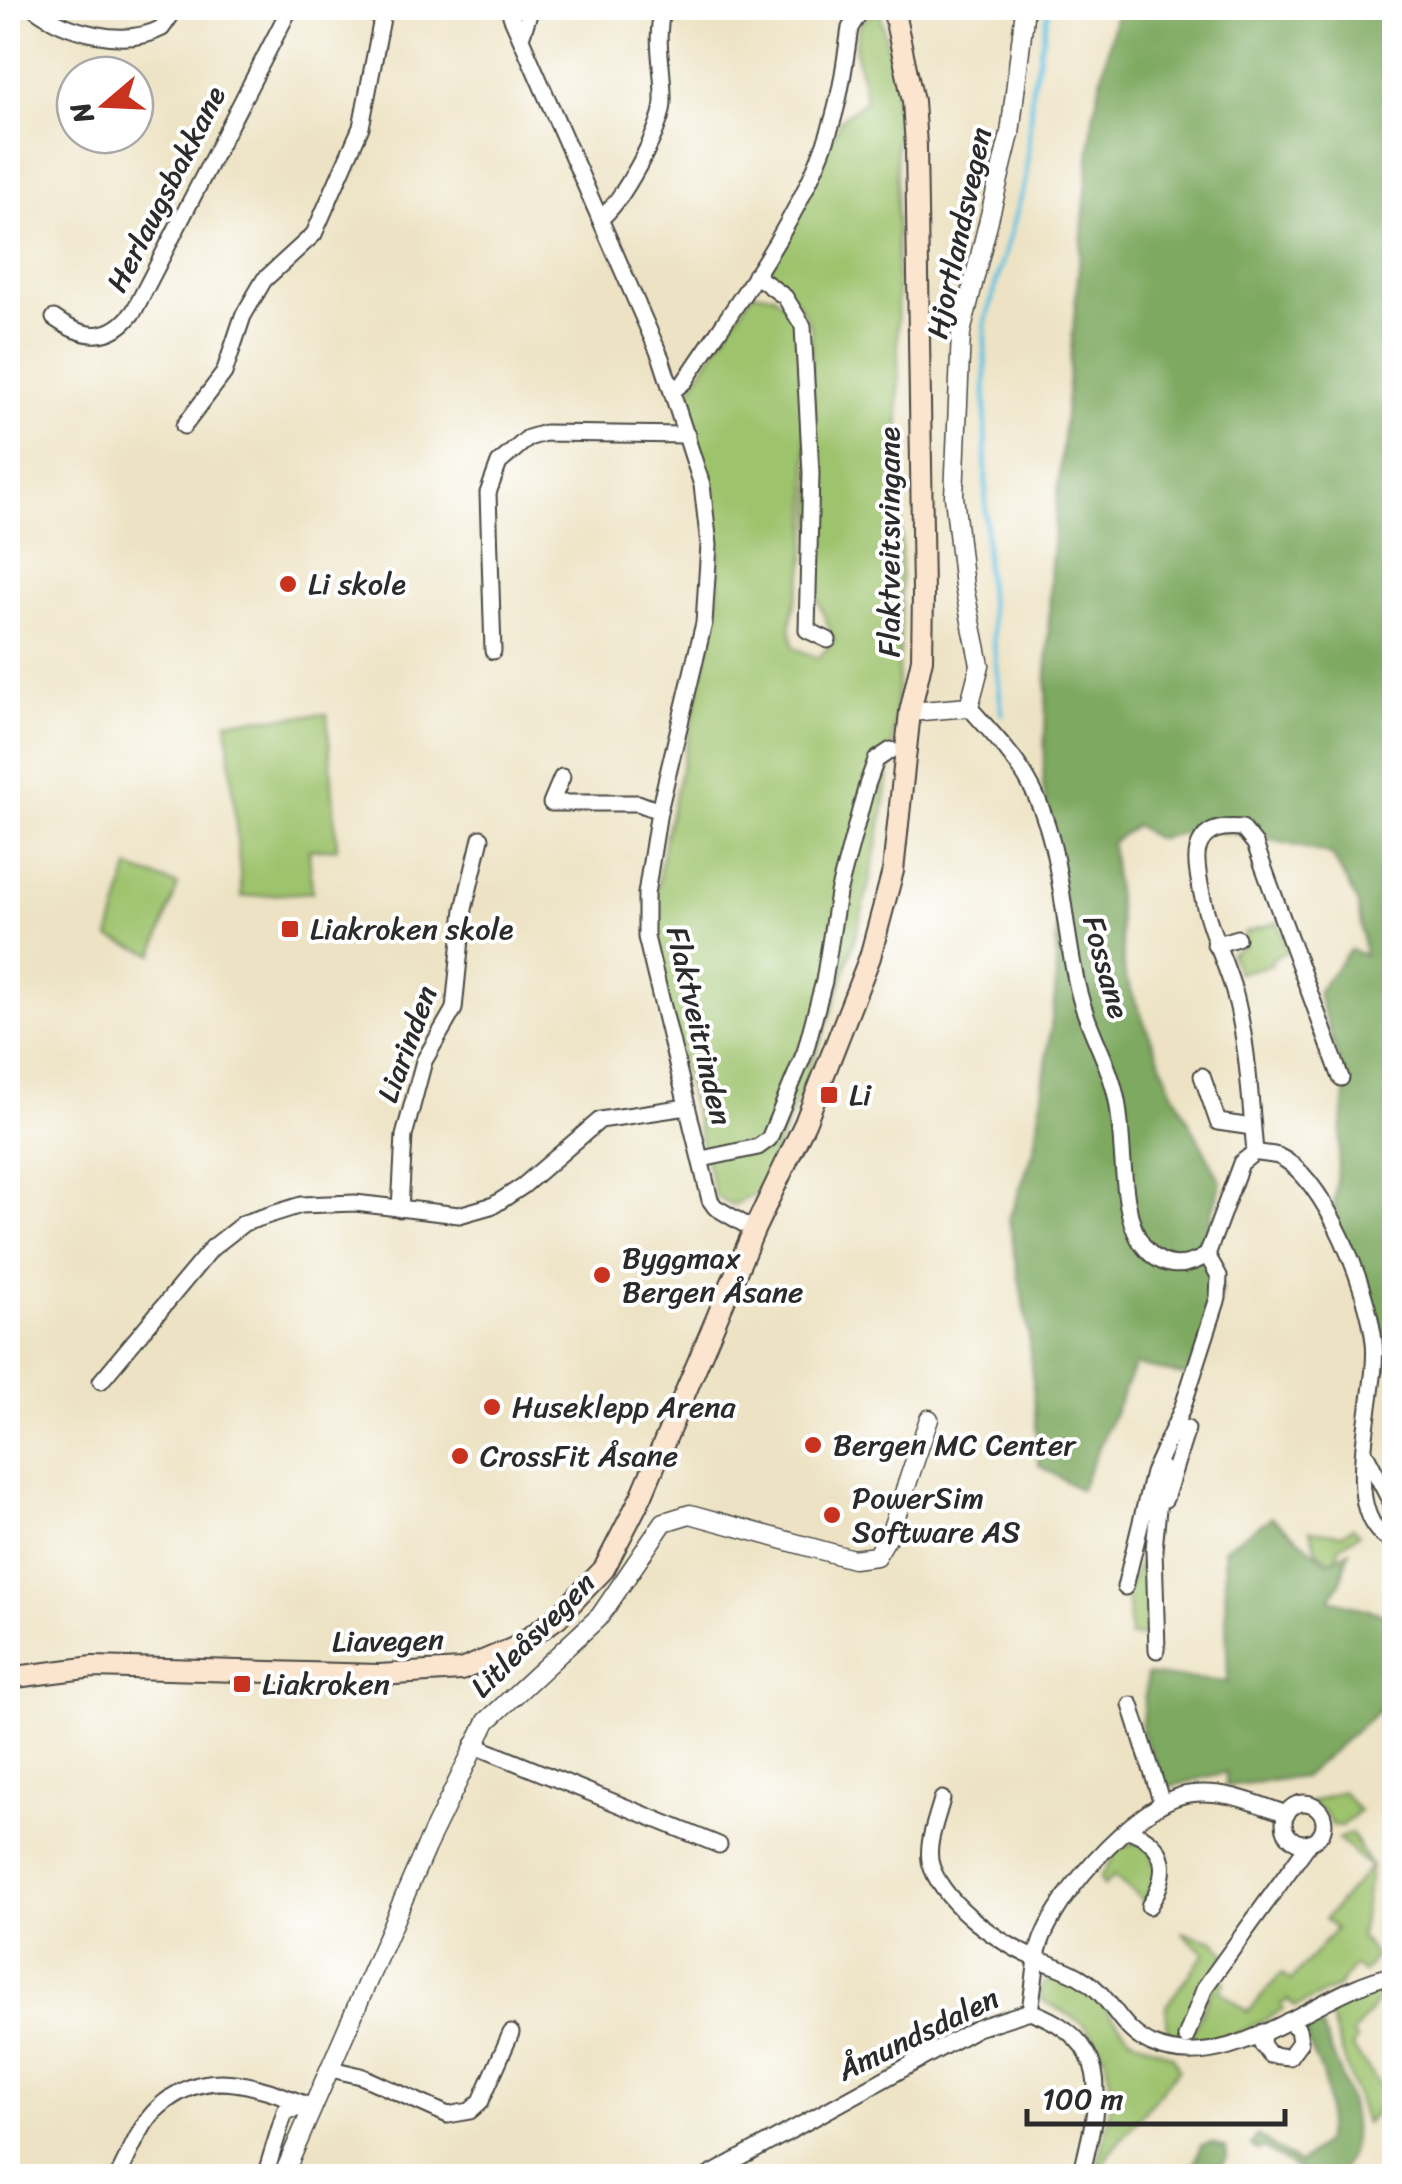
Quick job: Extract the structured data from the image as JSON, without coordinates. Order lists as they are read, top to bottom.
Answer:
{
  "streets": {
    "main road": ["Flaktveitsvingane", "Liavegen"],
    "street": [
      "Herlaugsbakkane",
      "Hjortlandsvegen",
      "Fossane",
      "Flaktveitrinden",
      "Liarinden",
      "Litleåsvegen",
      "Åmundsdalen"
    ]
  },
  "crossings": [
    ["Hjortlandsvegen", "Fossane"],
    ["Flaktveitsvingane", "Flaktveitrinden"],
    ["Flaktveitsvingane", "Liavegen"],
    ["Flaktveitrinden", "Liavegen"]
  ],
  "places": {
    "other": [
      "Li skole",
      "Byggmax Bergen Åsane",
      "Huseklepp Arena",
      "Bergen MC Center",
      "CrossFit Åsane",
      "PowerSim Software AS"
    ],
    "transit": ["Liakroken skole", "Li", "Liakroken"]
  },
  "scale_bar": "100 m",
  "north": "left"
}
